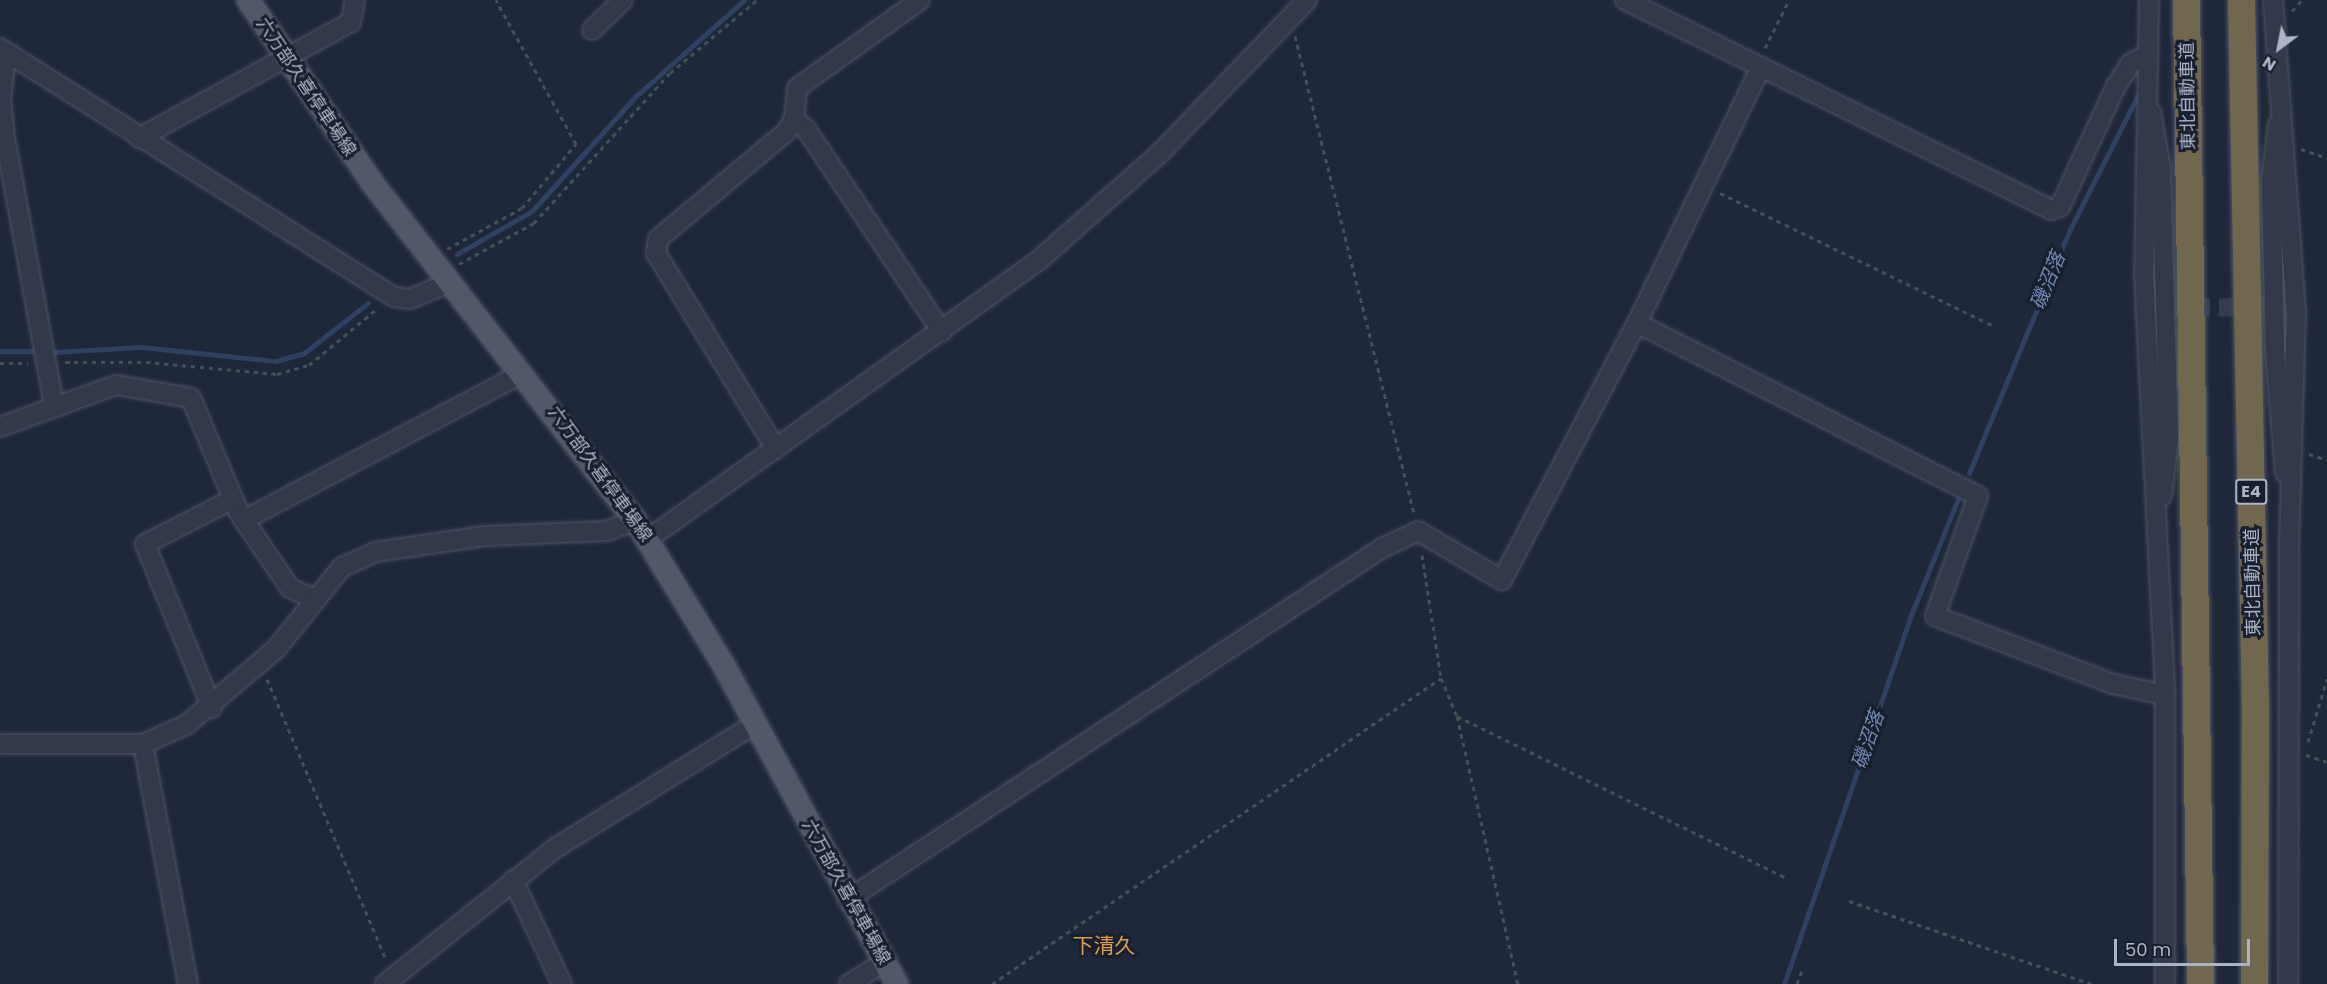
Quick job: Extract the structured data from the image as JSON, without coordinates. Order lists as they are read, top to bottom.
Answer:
{
  "streets": {
    "highway": ["東北自動車道", "E4"],
    "main road": ["六万部久喜停車場線"]
  },
  "districts": ["下清久"],
  "water": ["磯沼落"],
  "scale_bar": "50 m",
  "north": "bottom left"
}
